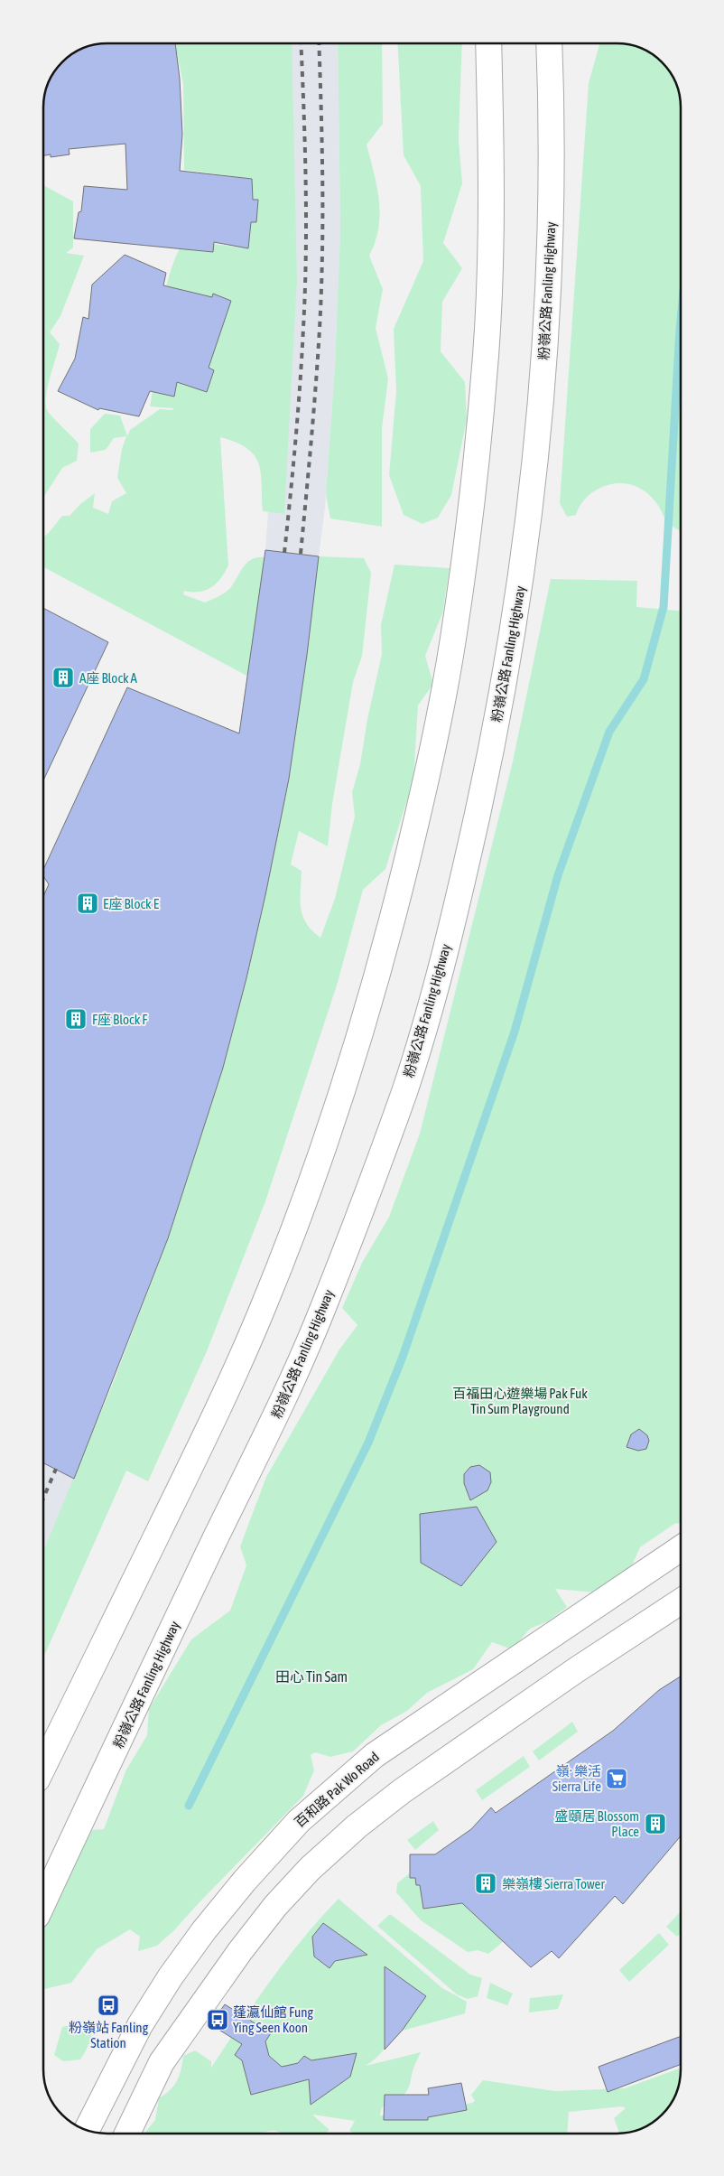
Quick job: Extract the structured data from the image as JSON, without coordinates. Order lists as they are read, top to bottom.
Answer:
{
  "streets": {
    "main road": ["粉嶺公路 Fanling Highway", "百和路 Pak Wo Road"]
  },
  "districts": ["田心 Tin Sam"],
  "parks": ["百福田心遊樂場 Pak Fuk Tin Sum Playground"],
  "places": {
    "building": [
      "A座 Block A",
      "E座 Block E",
      "F座 Block F",
      "盛頤居 Blossom Place",
      "樂嶺樓 Sierra Tower"
    ],
    "supermarket": ["嶺· 樂活 Sierra Life"],
    "bus stop": ["粉嶺站 Fanling Station", "蓬瀛仙館 Fung Ying Seen Koon"]
  }
}
